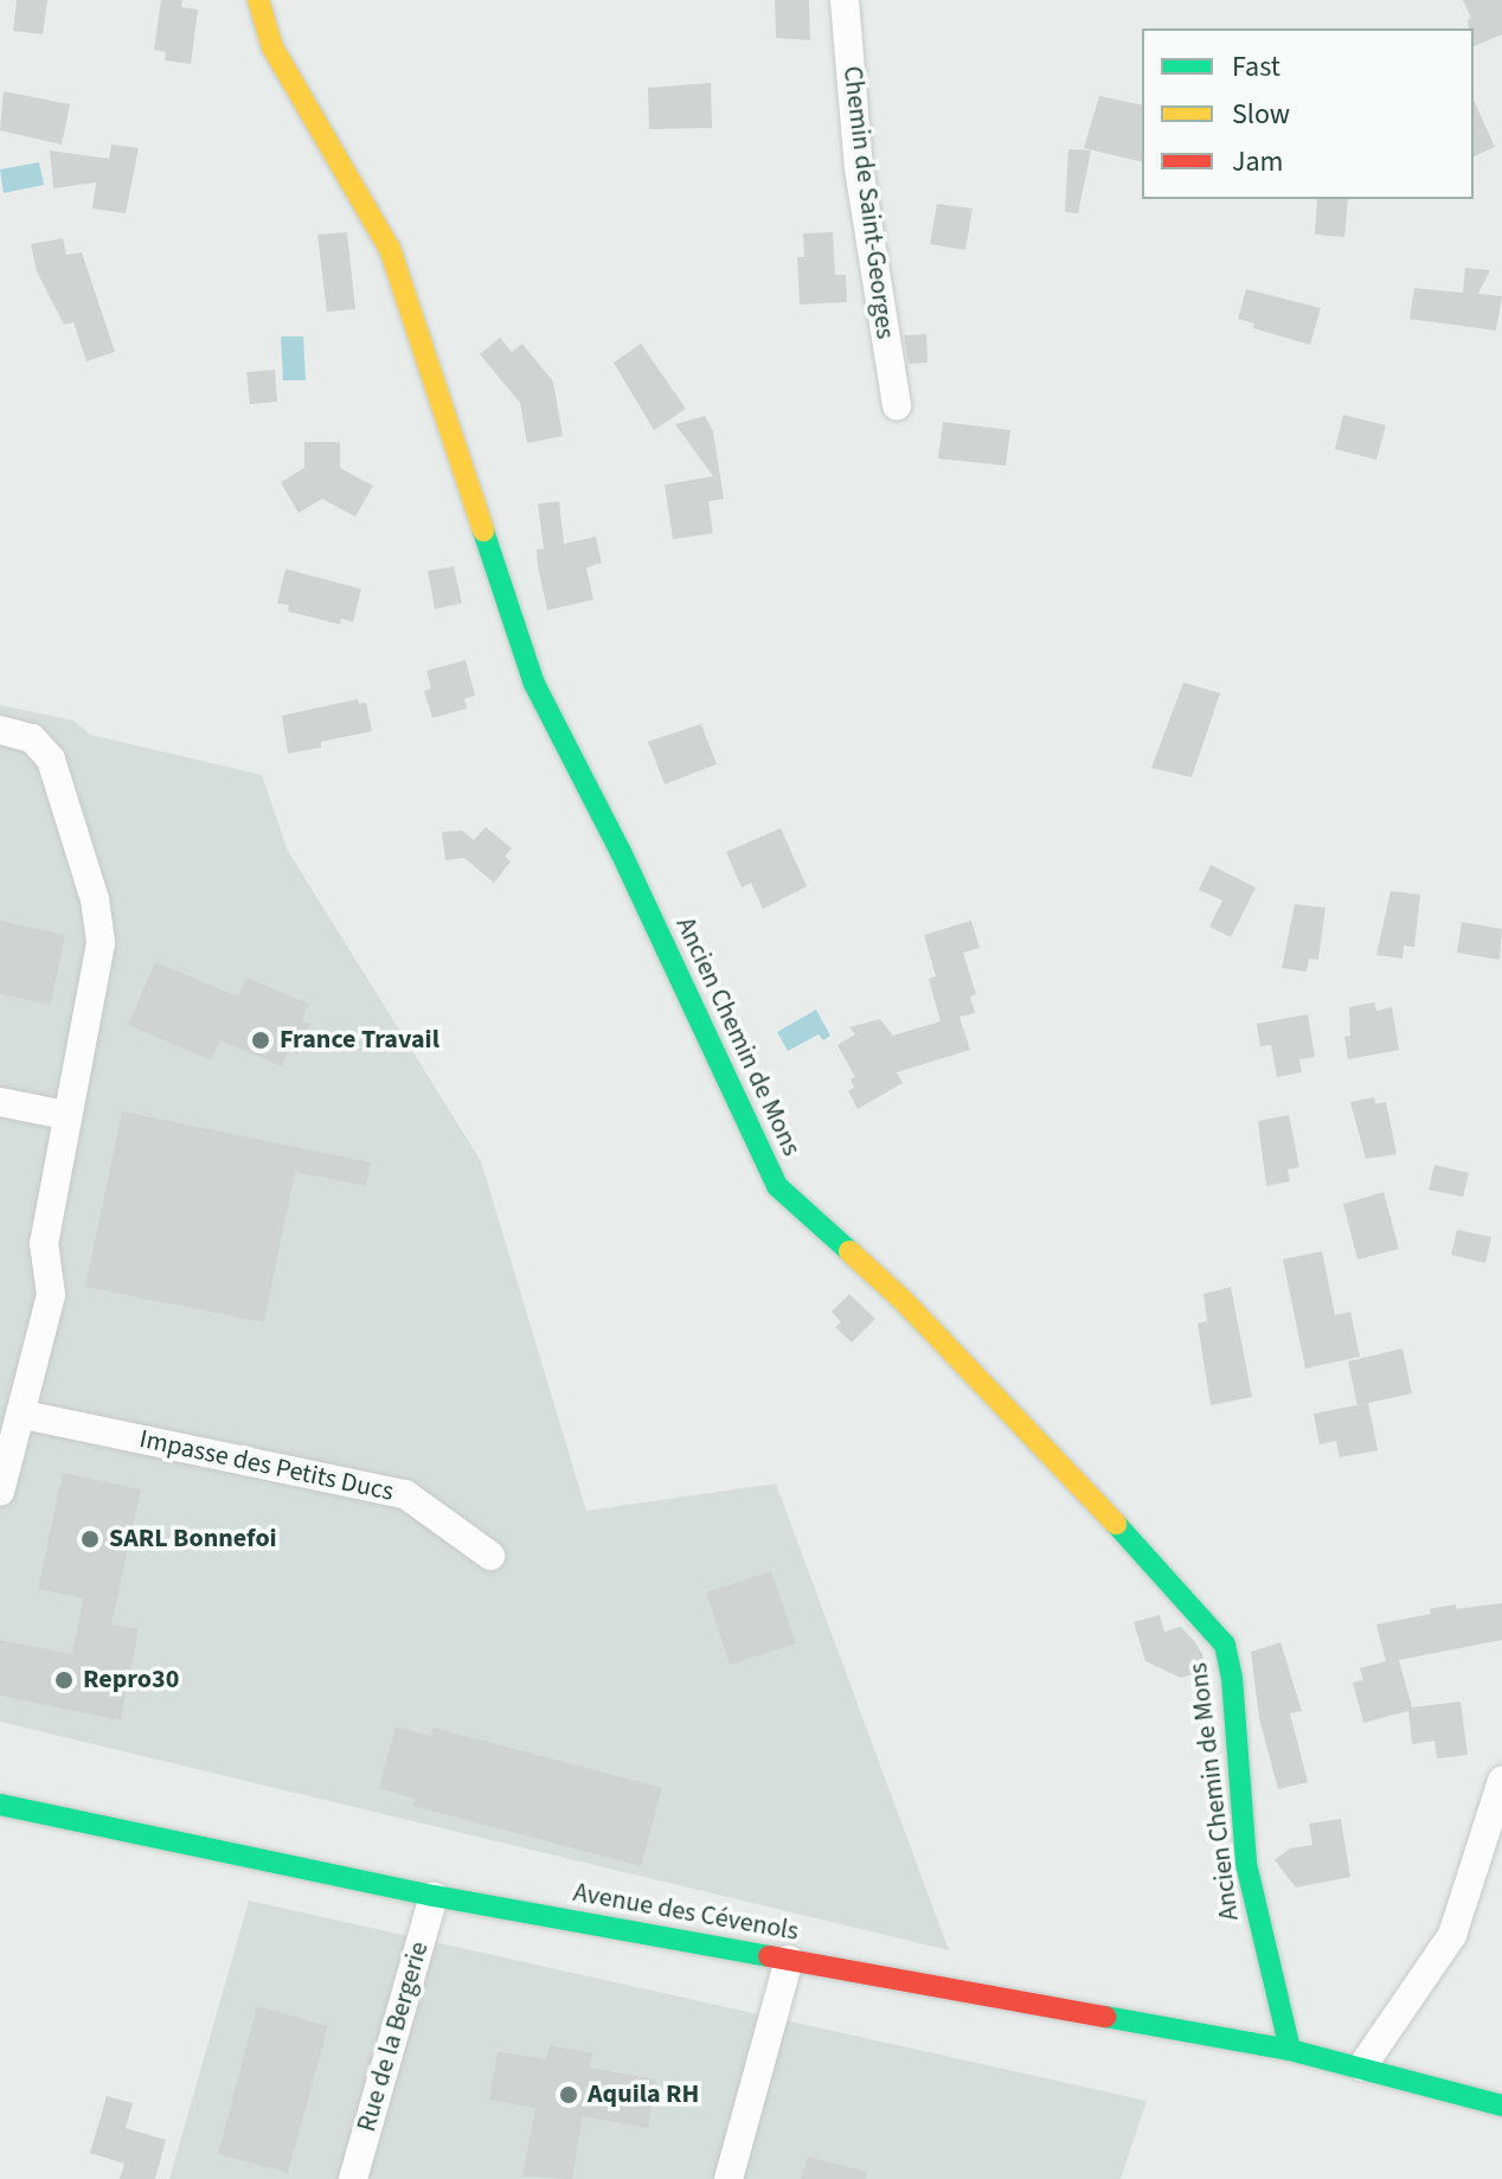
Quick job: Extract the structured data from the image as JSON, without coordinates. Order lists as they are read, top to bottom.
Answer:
{
  "streets": {
    "street": [
      "Chemin de Saint-Georges",
      "Ancien Chemin de Mons",
      "Impasse des Petits Ducs",
      "Avenue des Cévenols",
      "Rue de la Bergerie"
    ]
  },
  "crossings": [
    ["Ancien Chemin de Mons", "Avenue des Cévenols"],
    ["Avenue des Cévenols", "Rue de la Bergerie"]
  ],
  "places": [
    "France Travail",
    "SARL Bonnefoi",
    "Repro30",
    "Aquila RH"
  ],
  "legend": ["Fast", "Slow", "Jam"]
}
